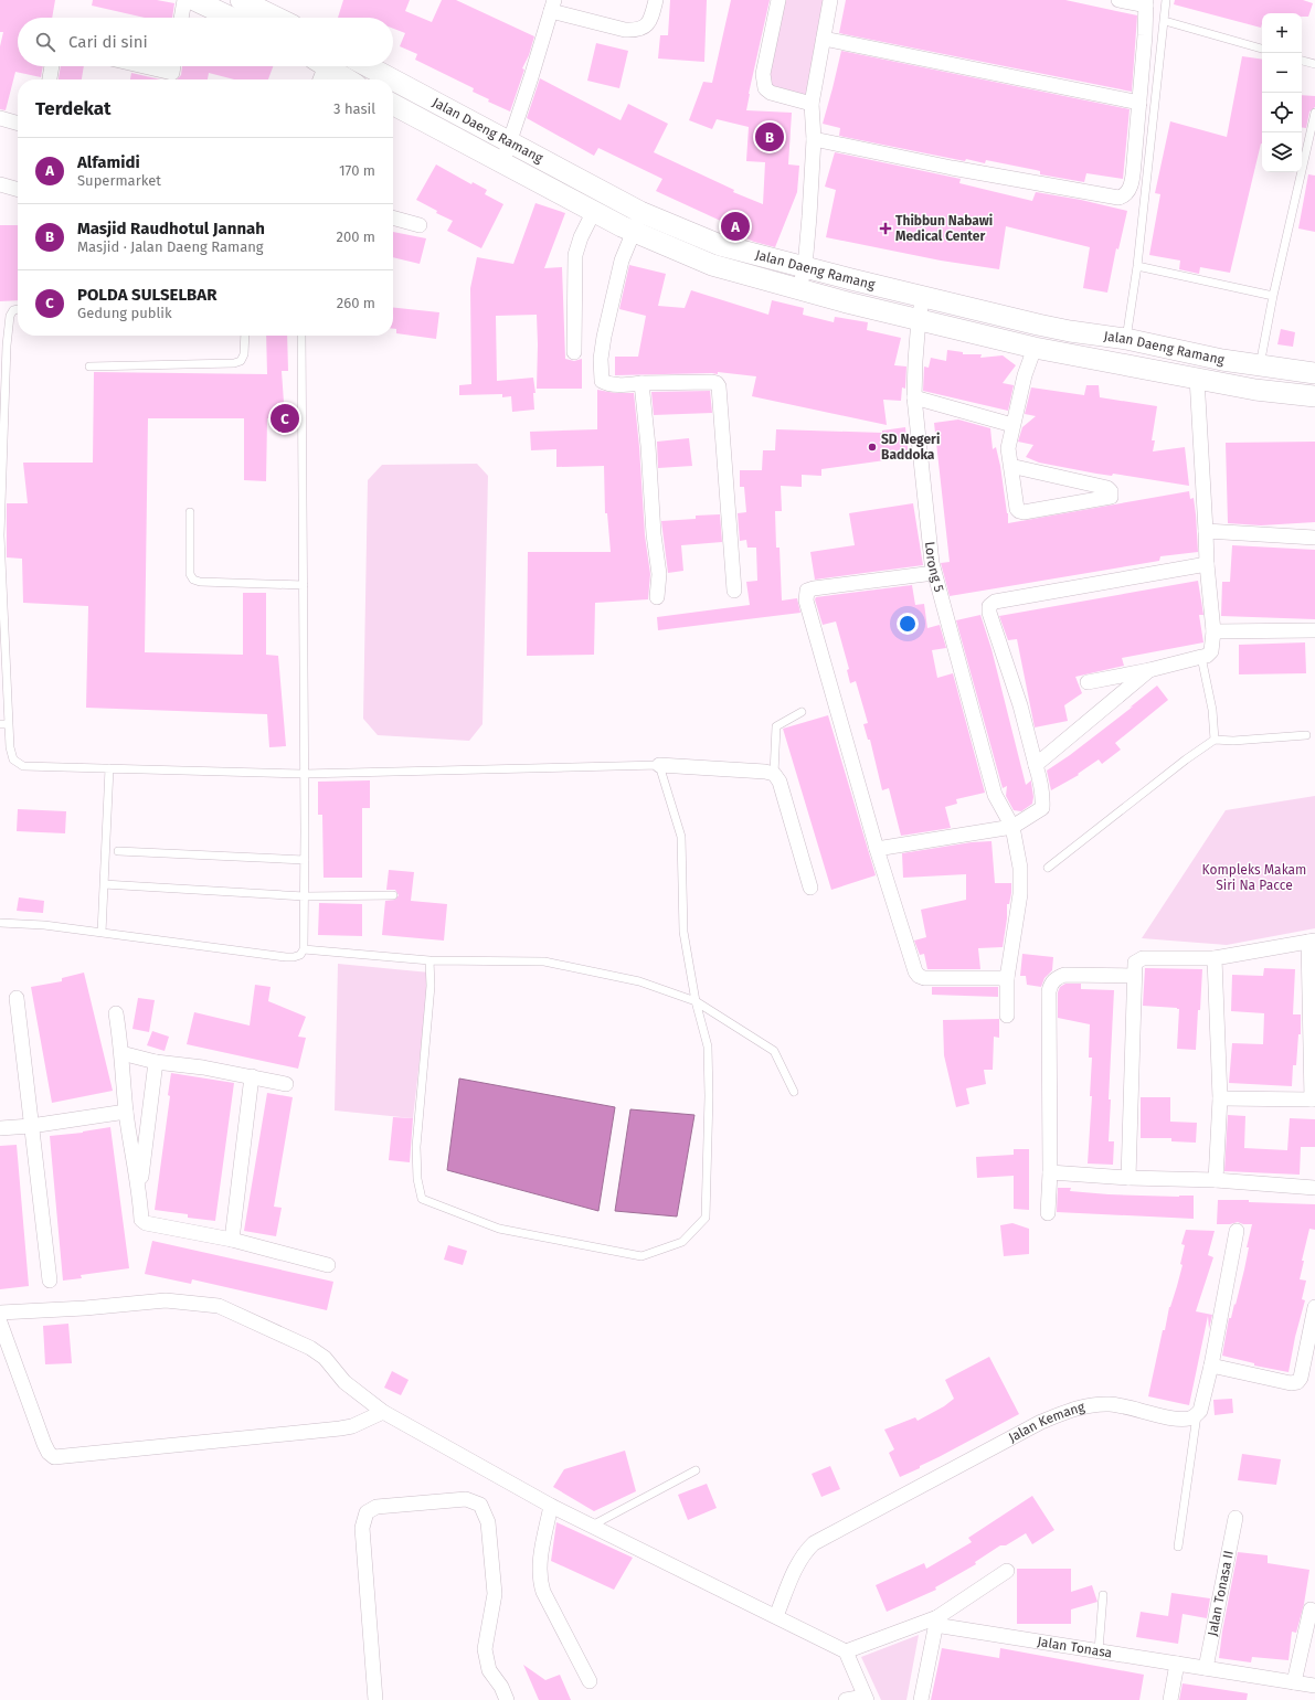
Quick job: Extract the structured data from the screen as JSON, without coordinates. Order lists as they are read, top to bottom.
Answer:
{
  "streets": {
    "main road": ["Jalan Daeng Ramang"],
    "street": [
      "Lorong 5",
      "Jalan Kemang",
      "Jalan Tonasa II",
      "Jalan Tonasa"
    ]
  },
  "crossings": [
    ["Jalan Daeng Ramang", "Lorong 5"],
    ["Jalan Tonasa II", "Jalan Tonasa"]
  ],
  "parks": ["Kompleks Makam Siri Na Pacce"],
  "places": {
    "health": ["Thibbun Nabawi Medical Center"],
    "other": ["SD Negeri Baddoka"]
  },
  "page": {
    "map_buttons": ["+", "−"],
    "search": "Cari di sini",
    "heading": ["Terdekat", "3 hasil"],
    "pins": ["B", "A", "C"],
    "list": [
      {
        "mark": "A",
        "name": "Alfamidi",
        "note": "Supermarket",
        "value": "170 m"
      },
      {
        "mark": "B",
        "name": "Masjid Raudhotul Jannah",
        "note": "Masjid · Jalan Daeng Ramang",
        "value": "200 m"
      },
      {
        "mark": "C",
        "name": "POLDA SULSELBAR",
        "note": "Gedung publik",
        "value": "260 m"
      }
    ]
  }
}
